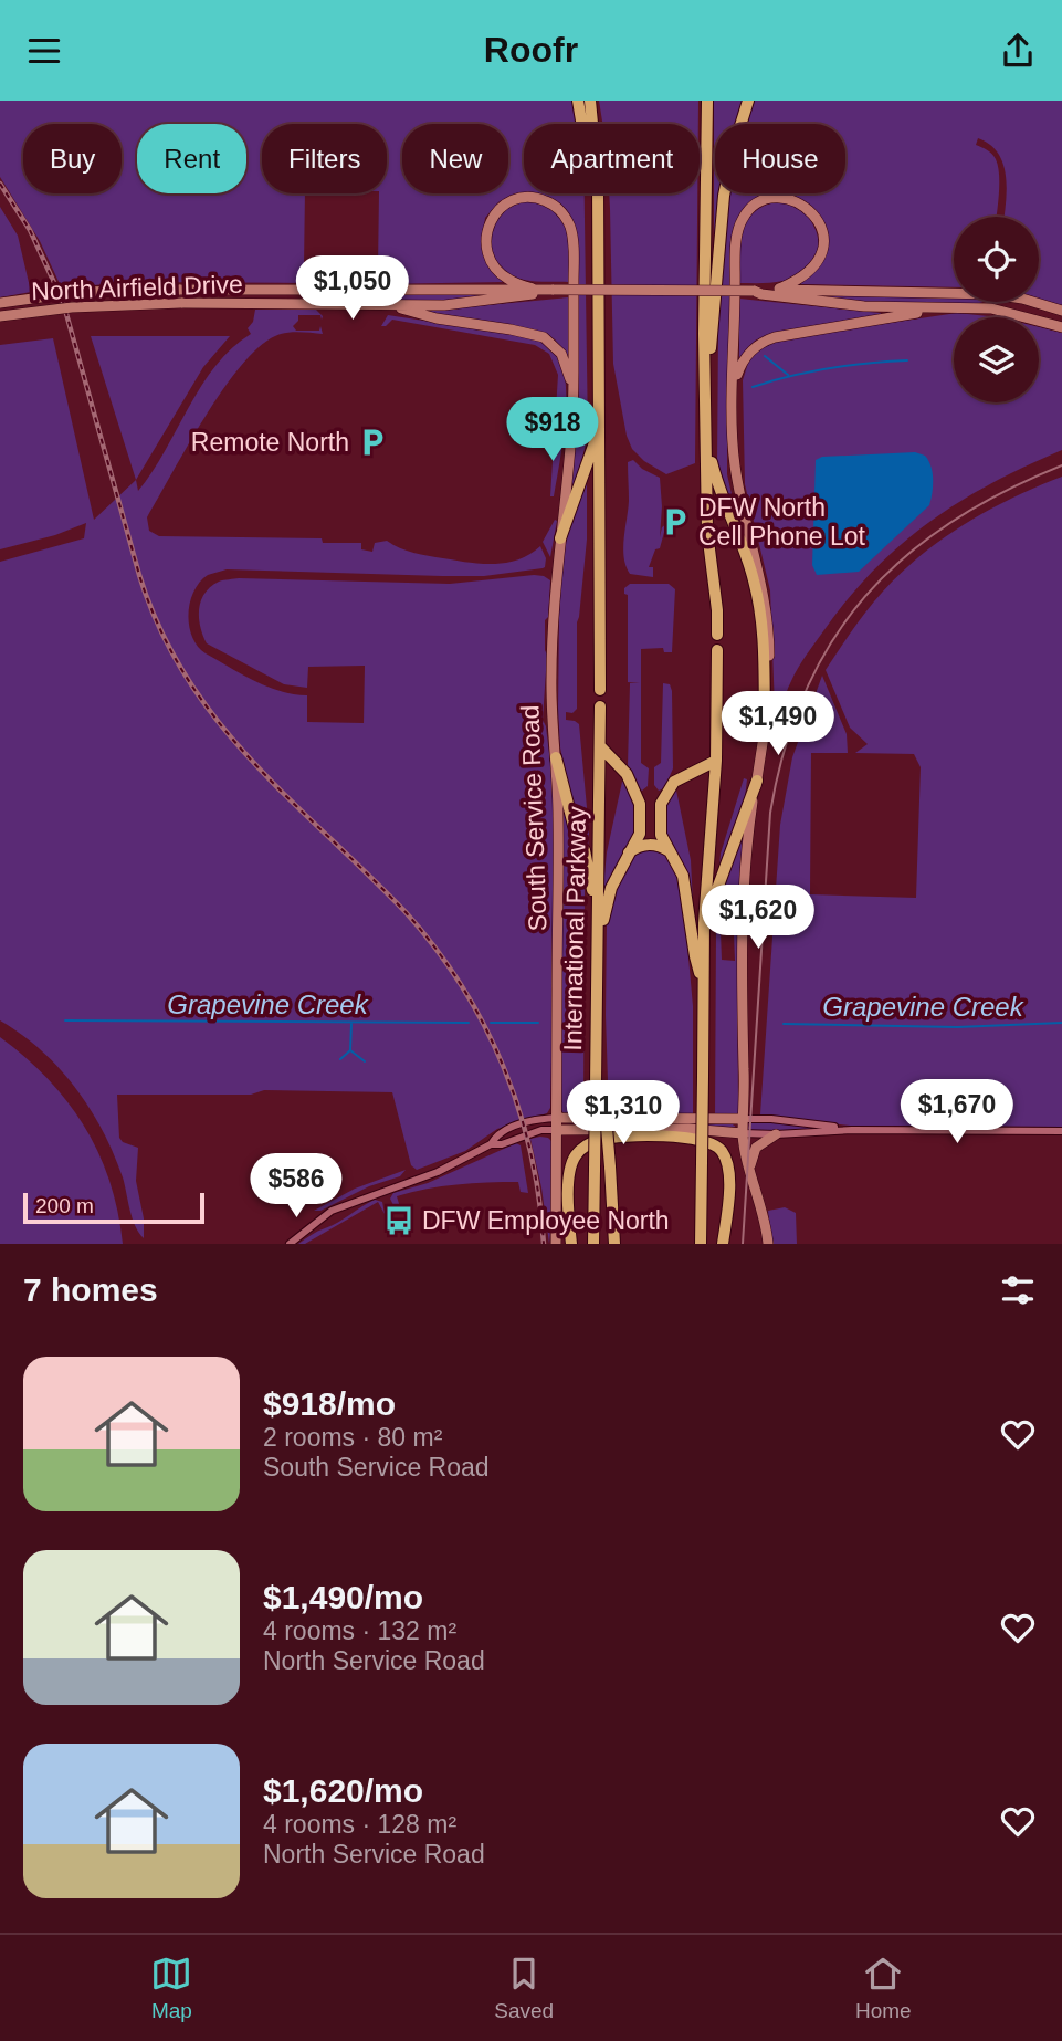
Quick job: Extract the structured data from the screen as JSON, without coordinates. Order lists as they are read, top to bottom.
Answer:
{
  "streets": {
    "highway": ["International Parkway"],
    "main road": ["North Airfield Drive", "South Service Road"]
  },
  "crossings": [
    ["North Airfield Drive", "South Service Road"]
  ],
  "water": ["Grapevine Creek"],
  "places": {
    "parking": ["Remote North", "DFW North Cell Phone Lot"],
    "bus stop": ["DFW Employee North"]
  },
  "scale_bar": "200 m",
  "page": {
    "header": "Roofr",
    "chip": [
      "Buy",
      "Rent",
      "Filters",
      "New",
      "Apartment",
      "House"
    ],
    "price": [
      "$1,050",
      "$918",
      "$1,490",
      "$1,620",
      "$1,670",
      "$1,310",
      "$586"
    ],
    "scale": "200 m",
    "heading": "7 homes",
    "list": [
      {
        "name": "$918/mo",
        "note": "2 rooms · 80 m² · South Service Road"
      },
      {
        "name": "$1,490/mo",
        "note": "4 rooms · 132 m² · North Service Road"
      },
      {
        "name": "$1,620/mo",
        "note": "4 rooms · 128 m² · North Service Road"
      }
    ],
    "tabs": ["Map", "Saved", "Home"]
  }
}
